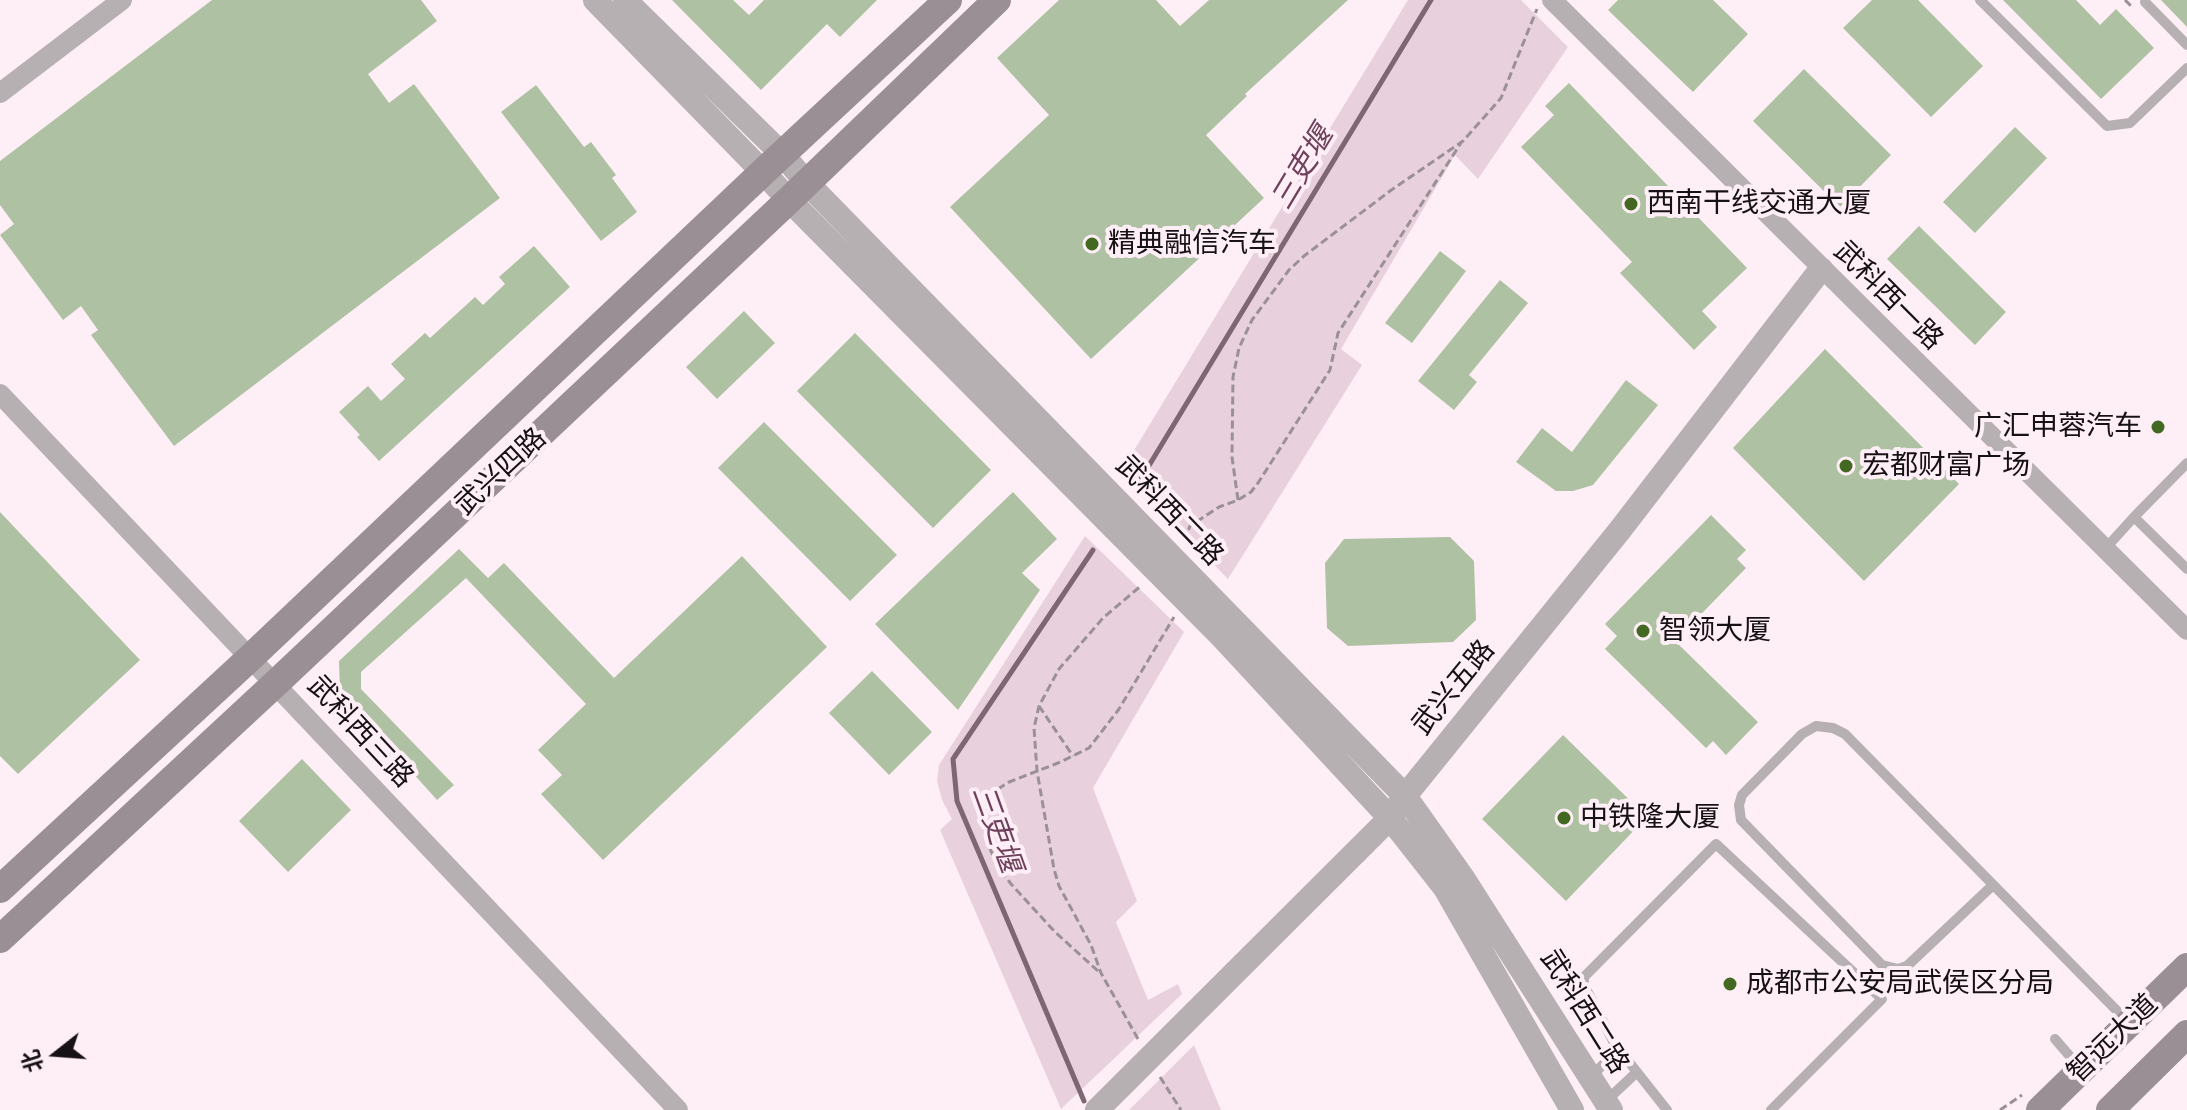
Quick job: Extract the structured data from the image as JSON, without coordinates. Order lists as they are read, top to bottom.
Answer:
{
  "streets": {
    "main road": ["武兴四路", "智远大道"],
    "street": [
      "武科西一路",
      "武科西二路",
      "武兴五路",
      "武科西三路"
    ]
  },
  "crossings": [
    ["武科西一路", "武兴五路"],
    ["武兴四路", "武科西二路"],
    ["武兴四路", "武科西三路"],
    ["武科西二路", "武兴五路"]
  ],
  "water": ["三吏堰"],
  "places": [
    "西南干线交通大厦",
    "精典融信汽车",
    "广汇申蓉汽车",
    "宏都财富广场",
    "智领大厦",
    "中铁隆大厦",
    "成都市公安局武侯区分局"
  ],
  "north": "left"
}
